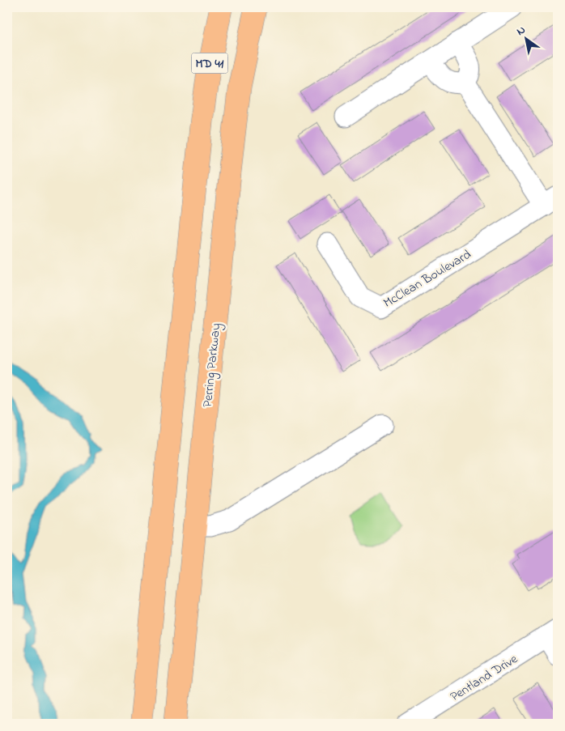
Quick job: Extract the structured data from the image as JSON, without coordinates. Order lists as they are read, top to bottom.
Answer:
{
  "streets": {
    "main road": ["MD 41", "Perring Parkway"],
    "street": ["McClean Boulevard", "Pentland Drive"]
  },
  "north": "top left"
}
